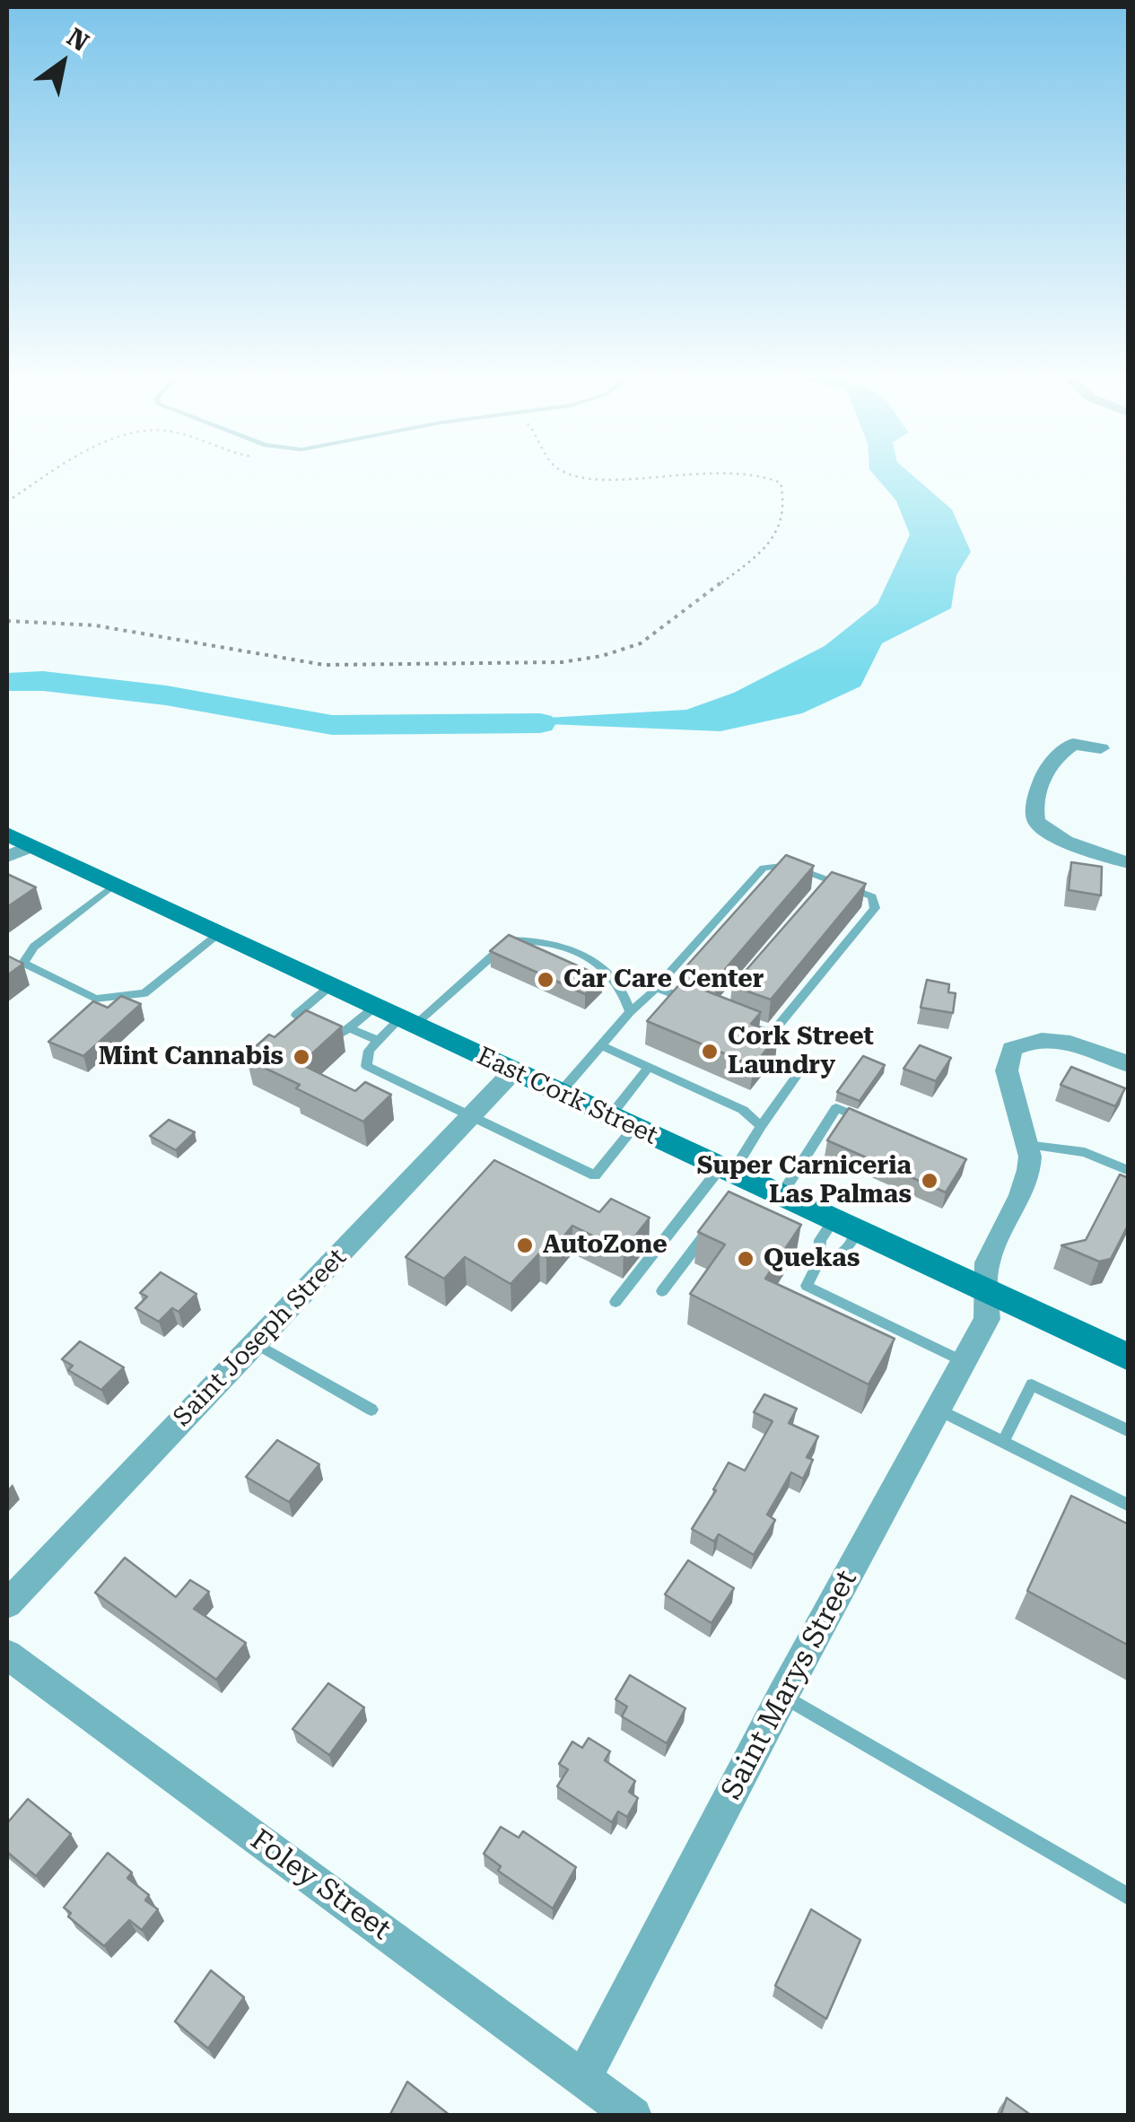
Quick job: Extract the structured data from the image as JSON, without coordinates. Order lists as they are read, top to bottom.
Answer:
{
  "streets": {
    "street": [
      "East Cork Street",
      "Saint Joseph Street",
      "Saint Marys Street",
      "Foley Street"
    ]
  },
  "crossings": [
    ["East Cork Street", "Saint Joseph Street"],
    ["East Cork Street", "Saint Marys Street"],
    ["Saint Marys Street", "Foley Street"]
  ],
  "places": [
    "Car Care Center",
    "Cork Street Laundry",
    "Mint Cannabis",
    "Super Carniceria Las Palmas",
    "AutoZone",
    "Quekas"
  ],
  "north": "top right"
}
